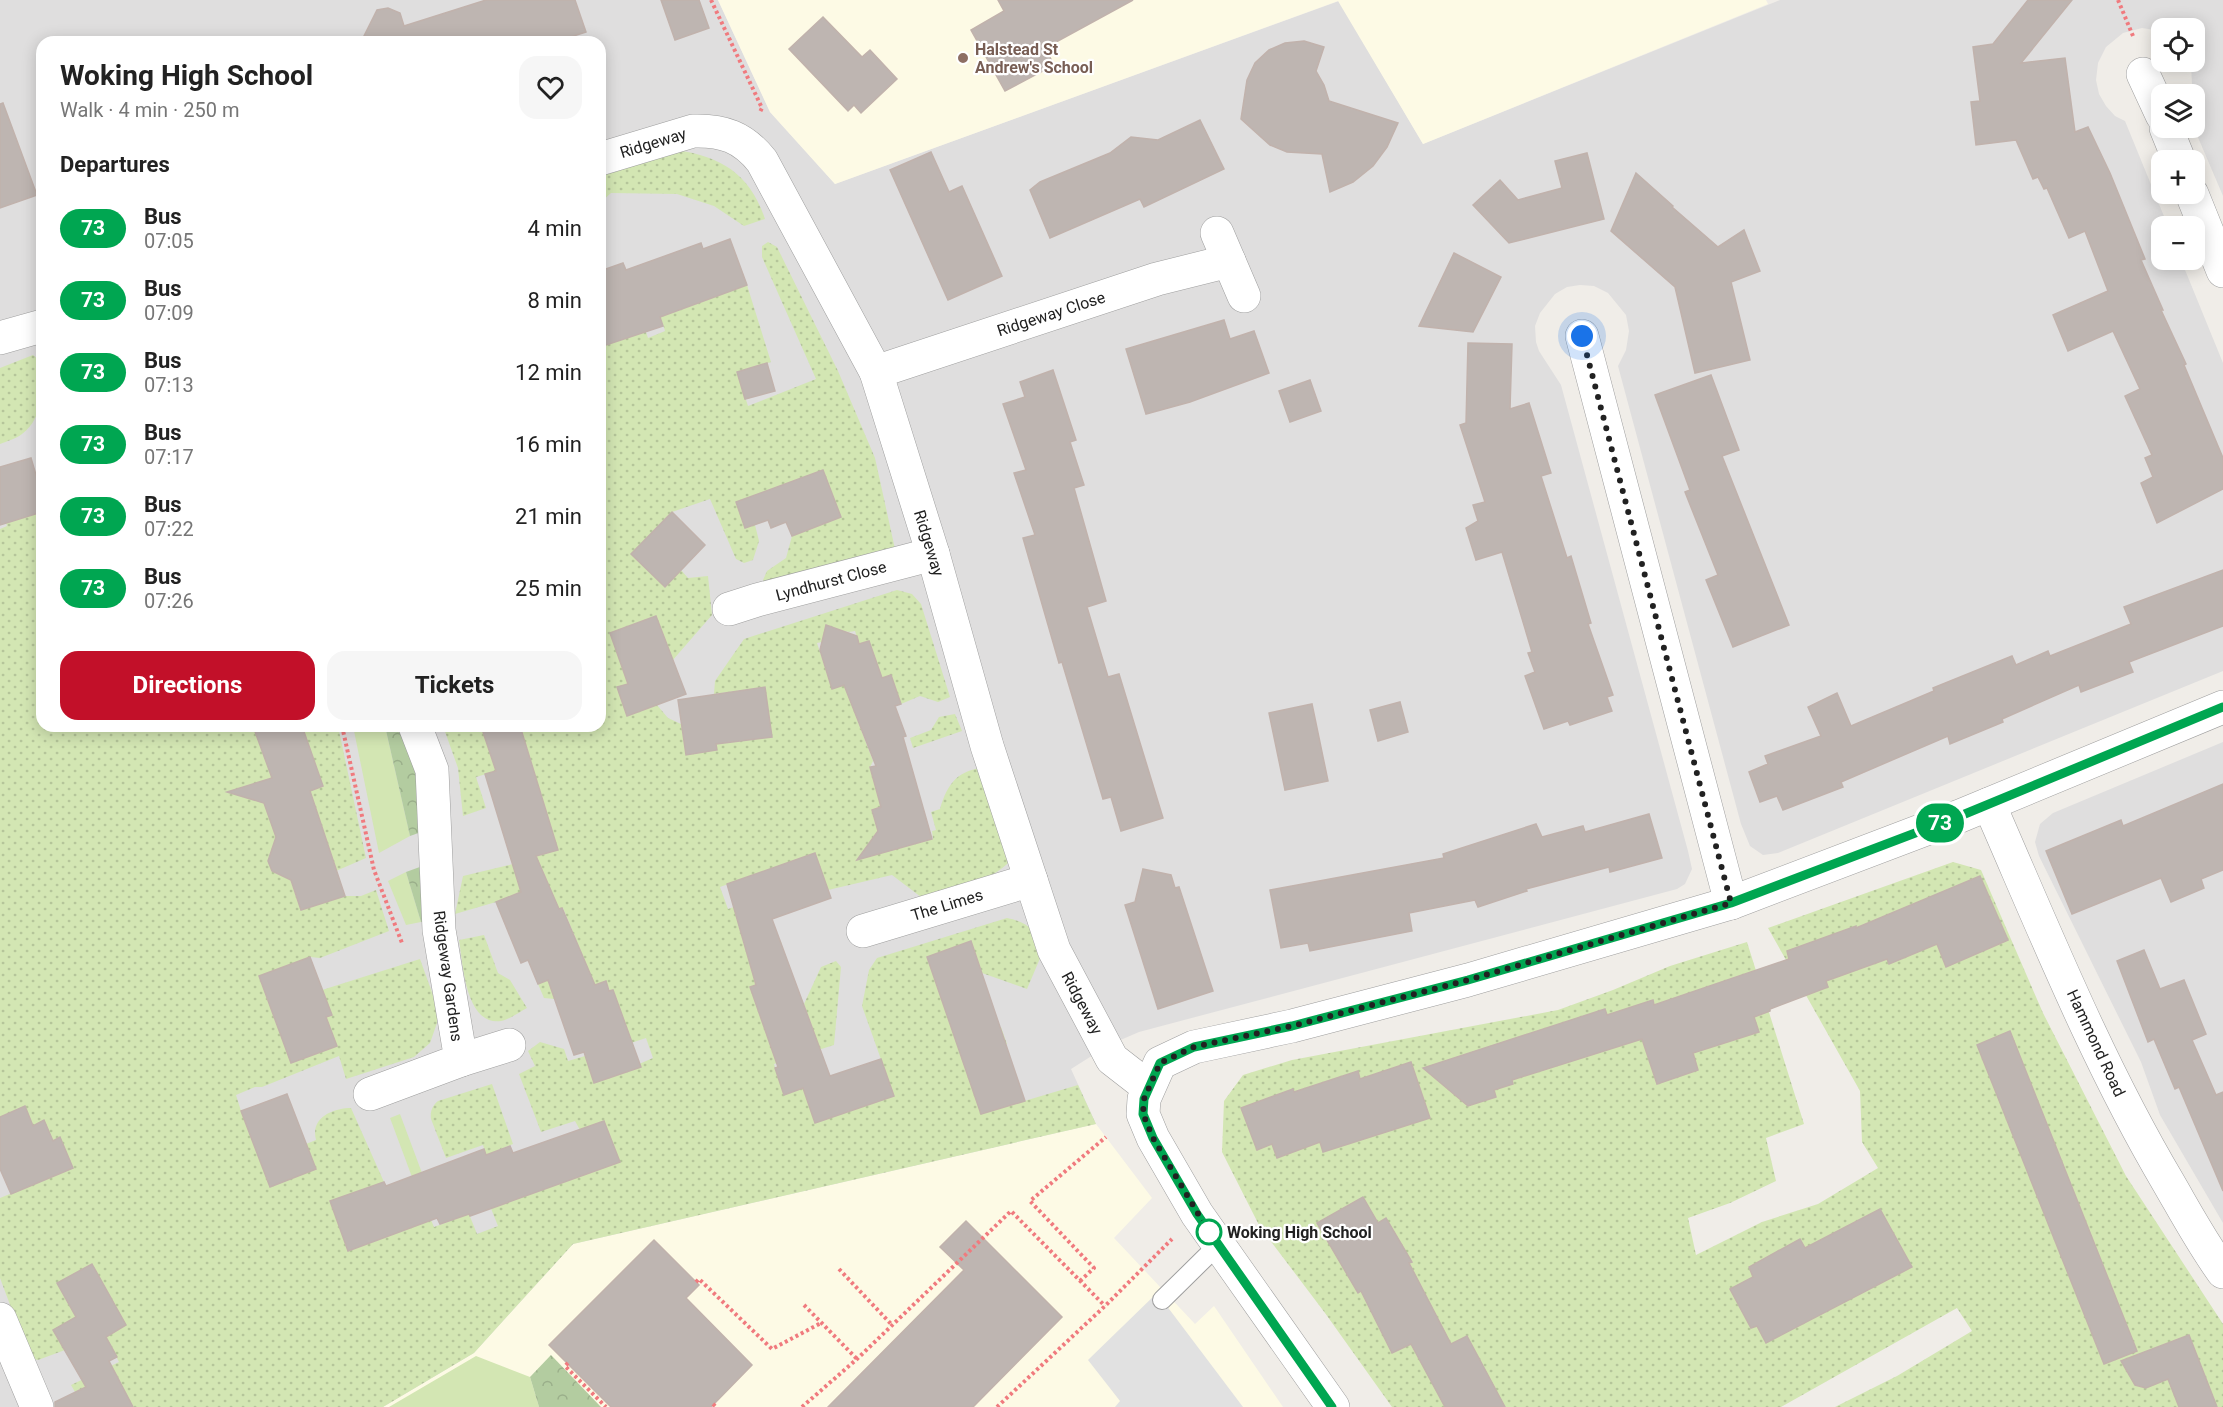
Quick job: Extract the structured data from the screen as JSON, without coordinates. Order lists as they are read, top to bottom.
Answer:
{
  "streets": {
    "street": [
      "Ridgeway",
      "Ridgeway Close",
      "Lyndhurst Close",
      "The Limes",
      "Ridgeway Gardens",
      "Hammond Road"
    ]
  },
  "crossings": [
    ["Ridgeway", "Ridgeway Close"],
    ["Ridgeway", "Lyndhurst Close"],
    ["Ridgeway", "The Limes"]
  ],
  "places": ["Halstead St Andrew's School", "Woking High School"],
  "lines": ["bus line 73"],
  "page": {
    "on_map": "73",
    "map_buttons": ["+", "−"],
    "heading": [
      ["Woking High School", "Walk · 4 min · 250 m"],
      "Departures"
    ],
    "list": [
      {
        "mark": "73",
        "name": "Bus",
        "note": "07:05",
        "value": "4 min"
      },
      {
        "mark": "73",
        "name": "Bus",
        "note": "07:09",
        "value": "8 min"
      },
      {
        "mark": "73",
        "name": "Bus",
        "note": "07:13",
        "value": "12 min"
      },
      {
        "mark": "73",
        "name": "Bus",
        "note": "07:17",
        "value": "16 min"
      },
      {
        "mark": "73",
        "name": "Bus",
        "note": "07:22",
        "value": "21 min"
      },
      {
        "mark": "73",
        "name": "Bus",
        "note": "07:26",
        "value": "25 min"
      }
    ],
    "buttons": ["Directions", "Tickets"]
  }
}
